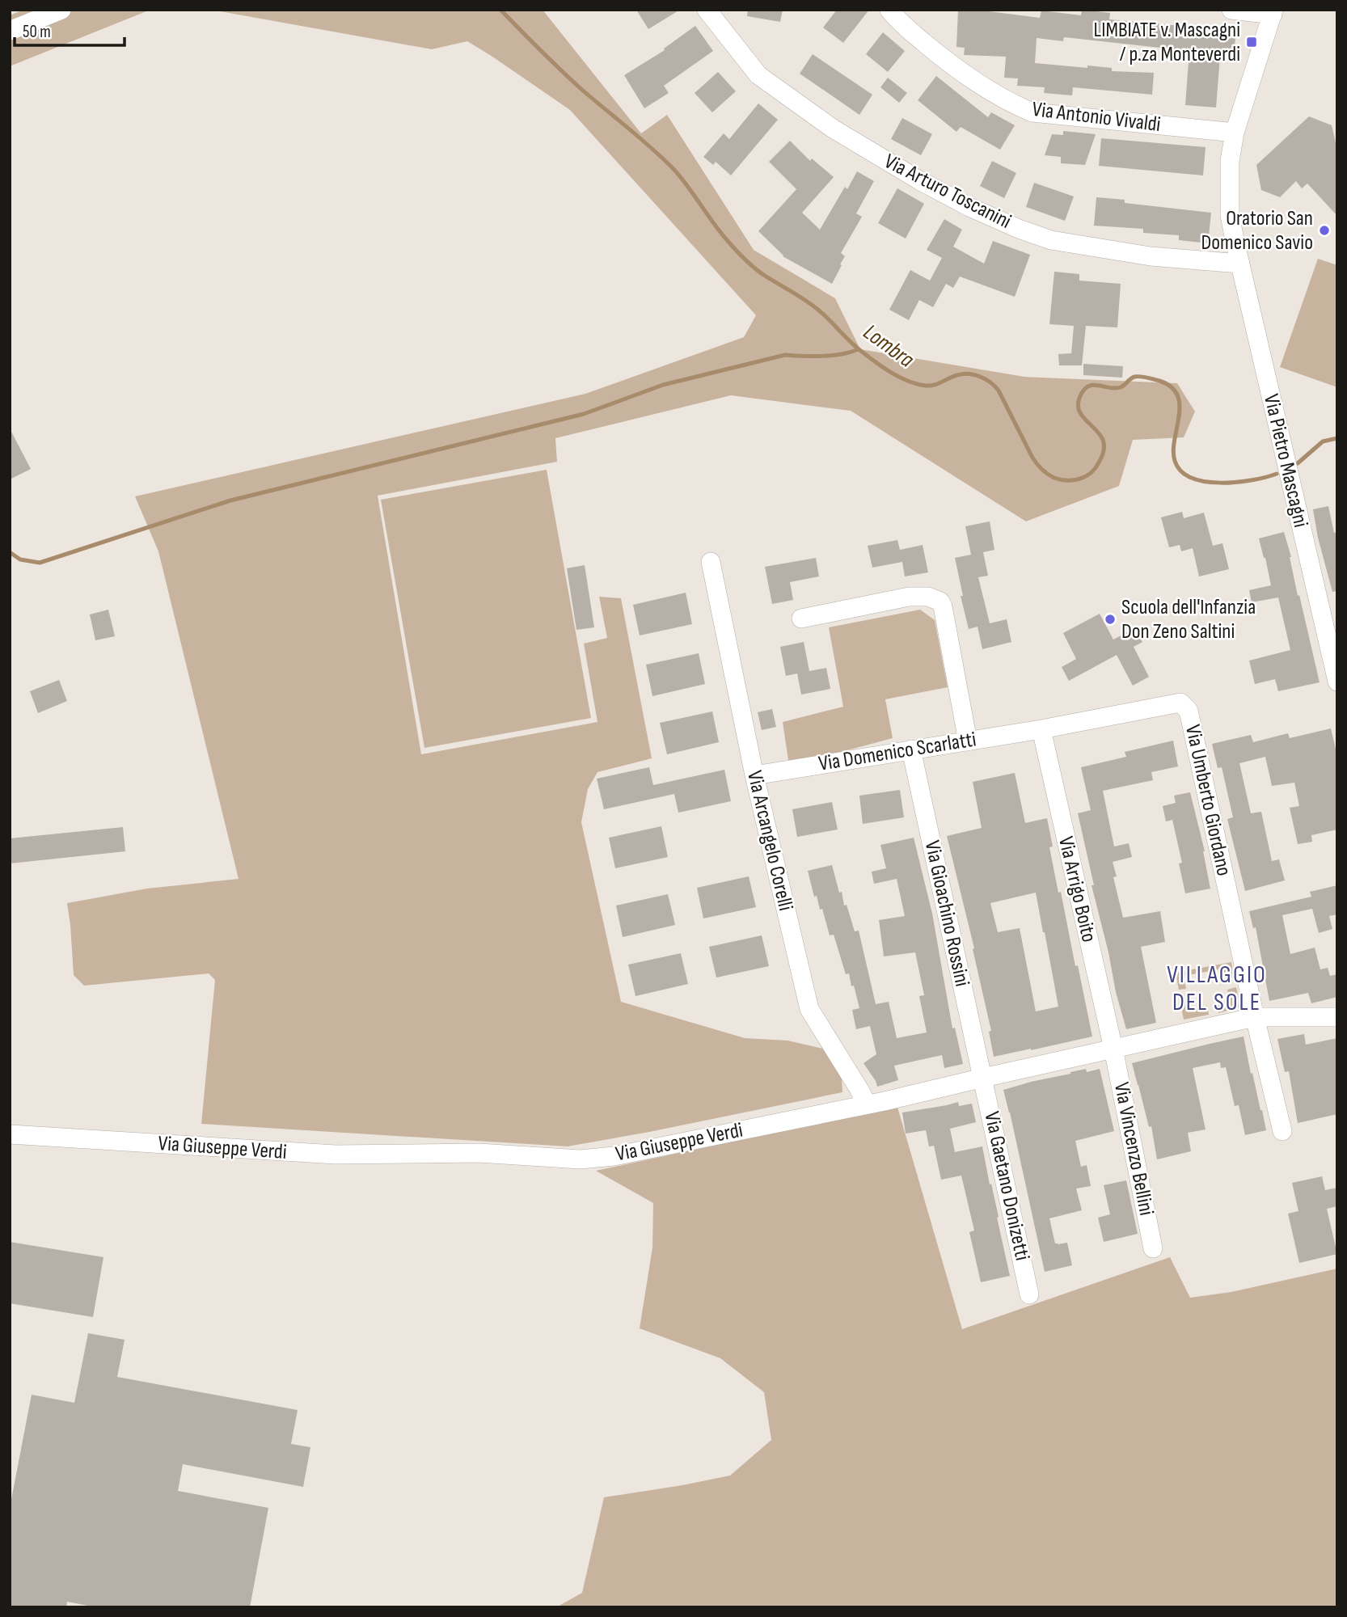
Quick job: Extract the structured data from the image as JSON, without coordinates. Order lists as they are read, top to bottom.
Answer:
{
  "streets": {
    "street": [
      "Via Antonio Vivaldi",
      "Via Arturo Toscanini",
      "Via Pietro Mascagni",
      "Via Domenico Scarlatti",
      "Via Umberto Giordano",
      "Via Arcangelo Corelli",
      "Via Arrigo Boito",
      "Via Gioachino Rossini",
      "Via Giuseppe Verdi",
      "Via Vincenzo Bellini",
      "Via Gaetano Donizetti"
    ]
  },
  "crossings": [
    ["Via Antonio Vivaldi", "Via Pietro Mascagni"],
    ["Via Arturo Toscanini", "Via Pietro Mascagni"],
    ["Via Domenico Scarlatti", "Via Umberto Giordano"],
    ["Via Domenico Scarlatti", "Via Arcangelo Corelli"],
    ["Via Domenico Scarlatti", "Via Arrigo Boito"],
    ["Via Domenico Scarlatti", "Via Gioachino Rossini"],
    ["Via Umberto Giordano", "Via Arrigo Boito"],
    ["Via Umberto Giordano", "Via Giuseppe Verdi"],
    ["Via Arcangelo Corelli", "Via Giuseppe Verdi"],
    ["Via Arrigo Boito", "Via Giuseppe Verdi"],
    ["Via Arrigo Boito", "Via Vincenzo Bellini"],
    ["Via Gioachino Rossini", "Via Giuseppe Verdi"],
    ["Via Gioachino Rossini", "Via Gaetano Donizetti"],
    ["Via Giuseppe Verdi", "Via Vincenzo Bellini"],
    ["Via Giuseppe Verdi", "Via Gaetano Donizetti"]
  ],
  "districts": ["VILLAGGIO DEL SOLE"],
  "water": ["Lombra"],
  "places": {
    "transit": ["LIMBIATE v. Mascagni / p.za Monteverdi"],
    "other": ["Oratorio San Domenico Savio", "Scuola dell'Infanzia Don Zeno Saltini"]
  },
  "scale_bar": "50 m"
}
